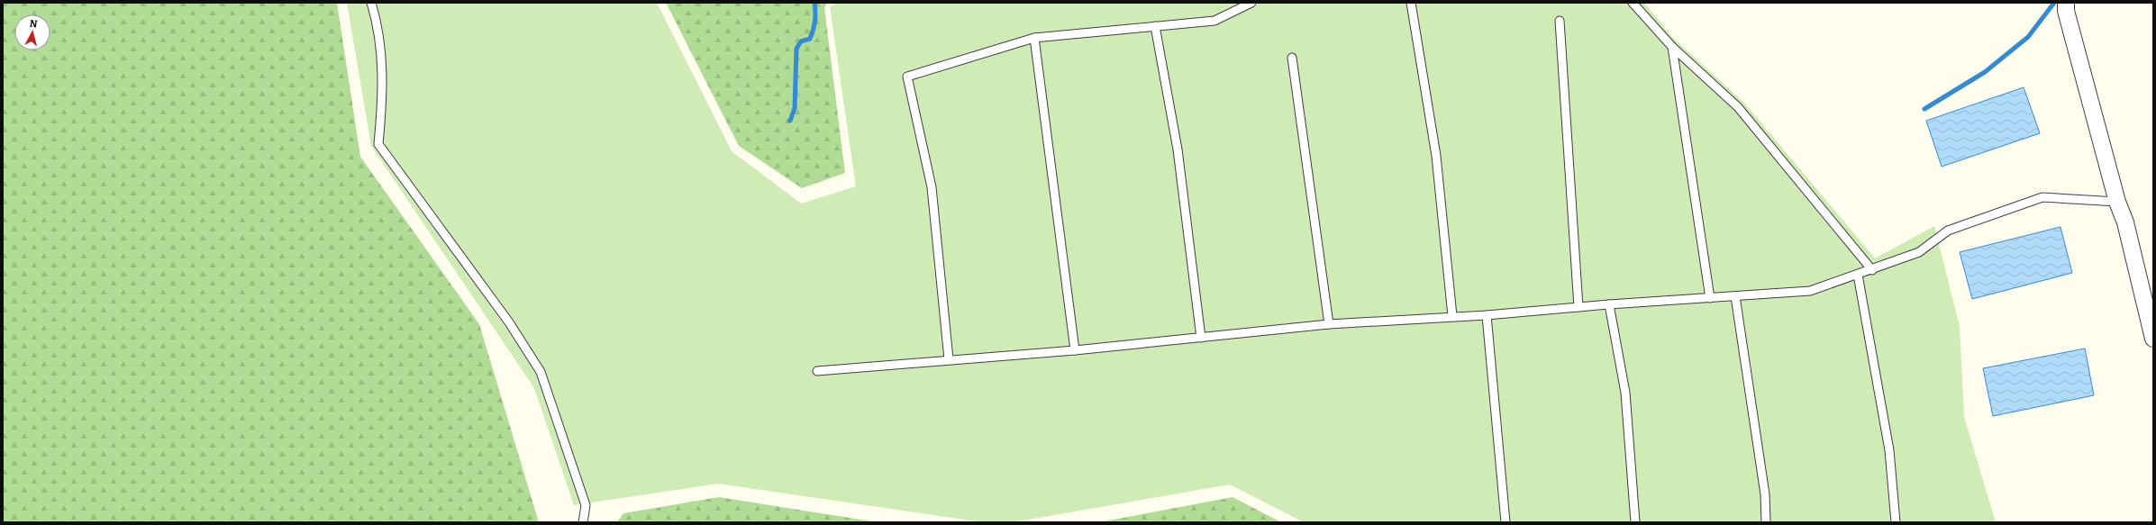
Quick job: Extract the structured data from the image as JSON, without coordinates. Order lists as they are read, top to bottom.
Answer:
{
  "north": "top"
}
